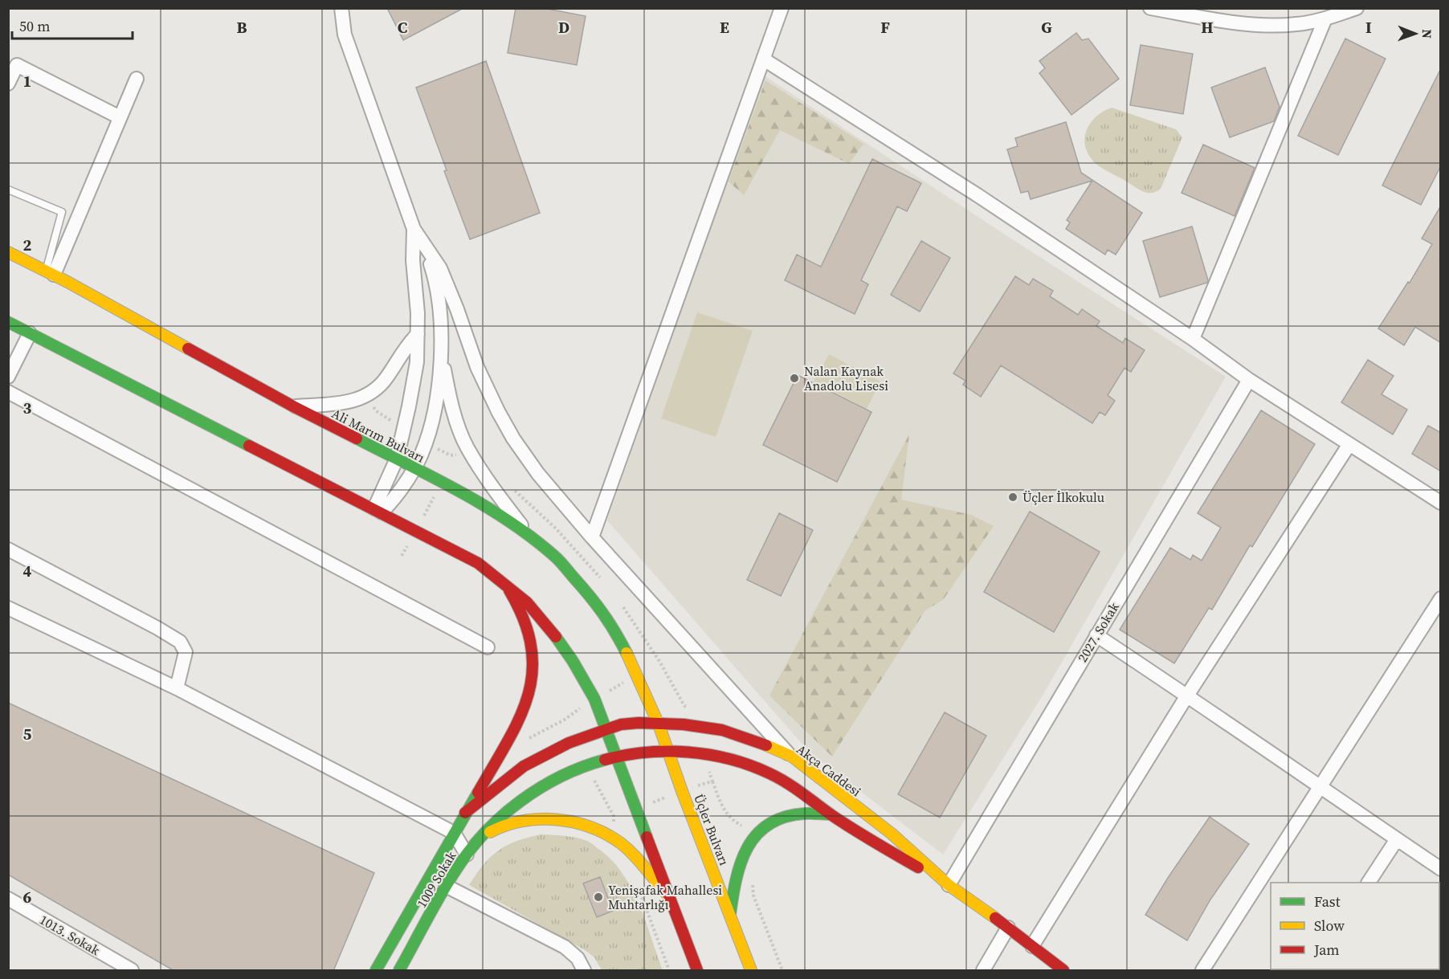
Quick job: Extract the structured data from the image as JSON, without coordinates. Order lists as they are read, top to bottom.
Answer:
{
  "streets": {
    "street": [
      "Ali Marım Bulvarı",
      "2027. Sokak",
      "Akça Caddesi",
      "Üçler Bulvarı",
      "1009 Sokak",
      "1013. Sokak"
    ]
  },
  "crossings": [
    ["Ali Marım Bulvarı", "Akça Caddesi"],
    ["Ali Marım Bulvarı", "Üçler Bulvarı"],
    ["2027. Sokak", "Akça Caddesi"],
    ["2027. Sokak", "1009 Sokak"],
    ["Akça Caddesi", "Üçler Bulvarı"],
    ["Akça Caddesi", "1009 Sokak"],
    ["Üçler Bulvarı", "1009 Sokak"]
  ],
  "places": ["Nalan Kaynak Anadolu Lisesi", "Üçler İlkokulu", "Yenişafak Mahallesi Muhtarlığı"],
  "legend": ["Fast", "Slow", "Jam"],
  "scale_bar": "50 m",
  "north": "right",
  "grid": {
    "columns": [
      "B",
      "C",
      "D",
      "E",
      "F",
      "G",
      "H",
      "I"
    ],
    "rows": [
      "1",
      "2",
      "3",
      "4",
      "5",
      "6"
    ]
  }
}
